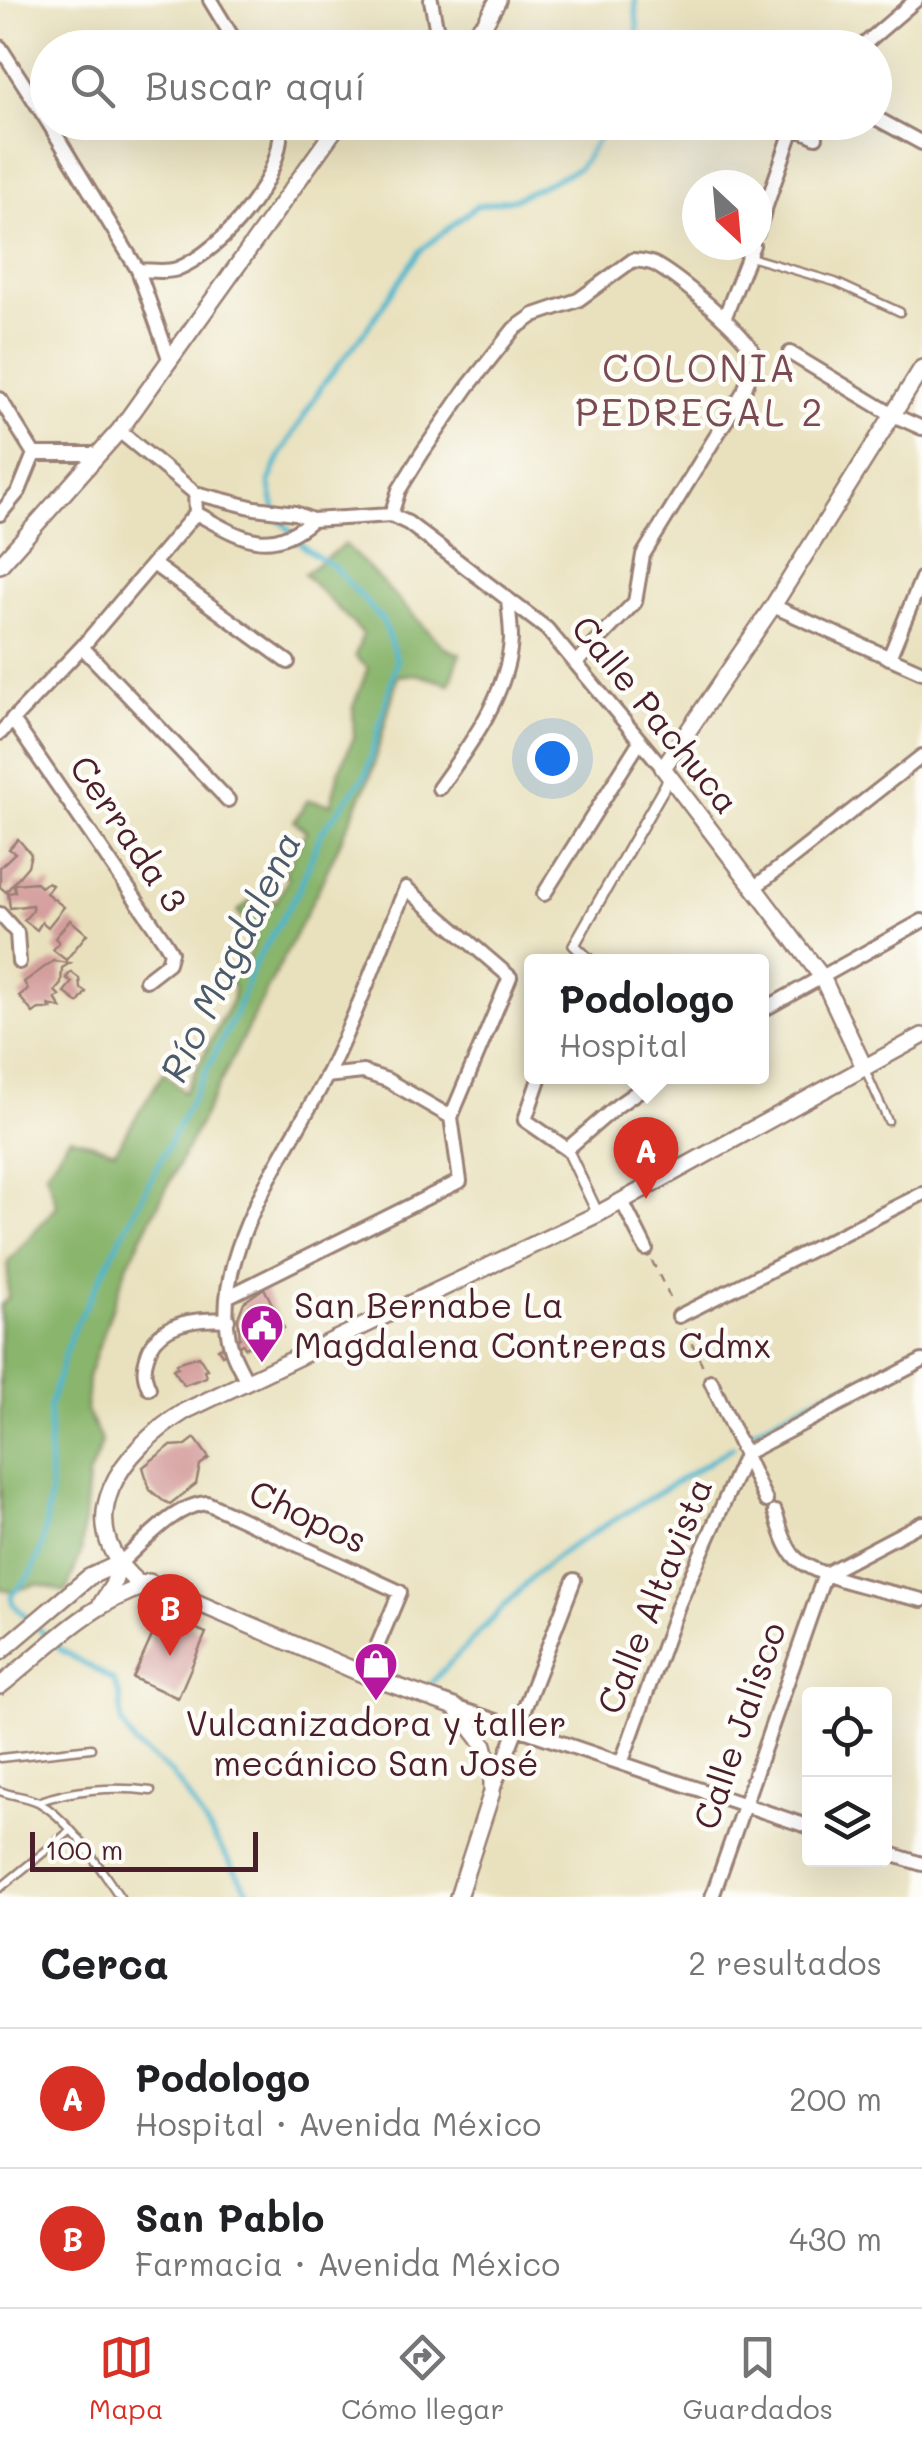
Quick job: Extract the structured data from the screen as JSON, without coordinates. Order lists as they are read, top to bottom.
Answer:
{
  "streets": {
    "street": [
      "Calle Pachuca",
      "Cerrada 3",
      "Chopos",
      "Calle Altavista",
      "Calle Jalisco"
    ]
  },
  "districts": ["COLONIA PEDREGAL 2"],
  "water": ["Río Magdalena"],
  "places": {
    "public building": ["San Bernabe La Magdalena Contreras Cdmx"],
    "shop": ["Vulcanizadora y taller mecánico San José"]
  },
  "scale_bar": "100 m",
  "north": "bottom right",
  "page": {
    "search": "Buscar aquí",
    "popup": ["Podologo", "Hospital"],
    "pins": ["A", "B"],
    "scale": "100 m",
    "heading": ["Cerca", "2 resultados"],
    "list": [
      {
        "mark": "A",
        "name": "Podologo",
        "note": "Hospital · Avenida México",
        "value": "200 m"
      },
      {
        "mark": "B",
        "name": "San Pablo",
        "note": "Farmacia · Avenida México",
        "value": "430 m"
      }
    ],
    "nav": ["Mapa", "Cómo llegar", "Guardados"]
  }
}
